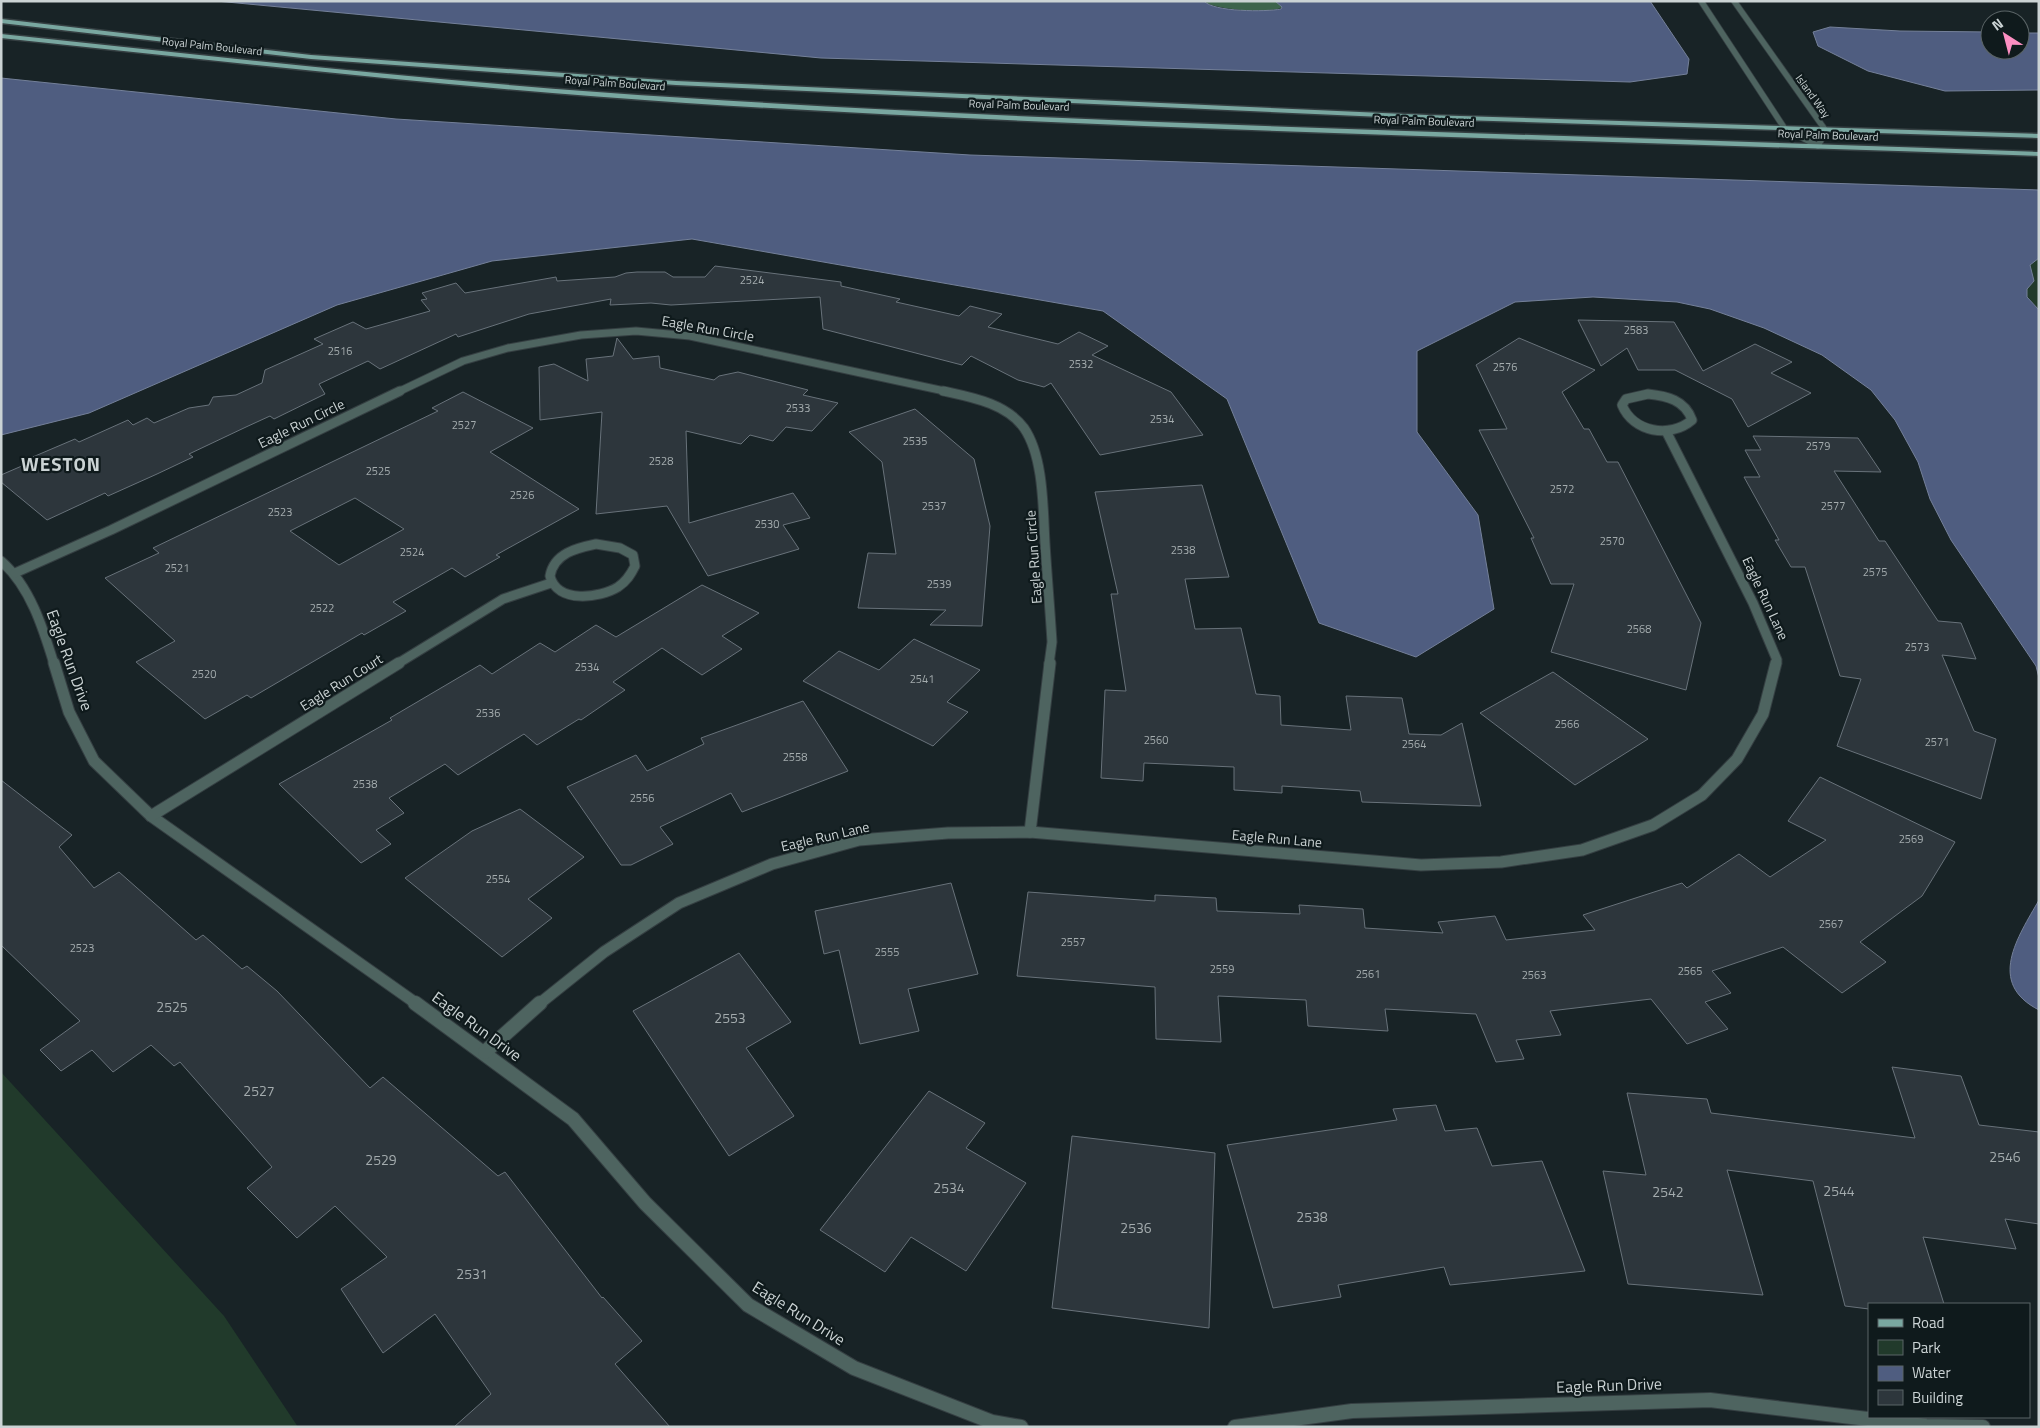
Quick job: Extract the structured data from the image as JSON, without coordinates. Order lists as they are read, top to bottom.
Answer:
{
  "streets": {
    "main road": ["Royal Palm Boulevard"],
    "street": [
      "Island Way",
      "Eagle Run Circle",
      "Eagle Run Lane",
      "Eagle Run Drive",
      "Eagle Run Court"
    ]
  },
  "crossings": [
    ["Royal Palm Boulevard", "Island Way"],
    ["Eagle Run Circle", "Eagle Run Lane"],
    ["Eagle Run Circle", "Eagle Run Drive"],
    ["Eagle Run Lane", "Eagle Run Drive"],
    ["Eagle Run Drive", "Eagle Run Court"]
  ],
  "districts": ["WESTON"],
  "house_numbers": [
    "2524",
    "2583",
    "2516",
    "2532",
    "2576",
    "2533",
    "2534",
    "2527",
    "2535",
    "2579",
    "2528",
    "2525",
    "2572",
    "2526",
    "2537",
    "2577",
    "2523",
    "2530",
    "2570",
    "2538",
    "2524",
    "2521",
    "2575",
    "2539",
    "2522",
    "2568",
    "2573",
    "2534",
    "2520",
    "2541",
    "2536",
    "2566",
    "2560",
    "2571",
    "2564",
    "2558",
    "2538",
    "2556",
    "2569",
    "2554",
    "2567",
    "2557",
    "2523",
    "2555",
    "2559",
    "2565",
    "2561",
    "2563",
    "2525",
    "2553",
    "2527",
    "2546",
    "2529",
    "2534",
    "2544",
    "2542",
    "2538",
    "2536",
    "2531"
  ],
  "legend": [
    "Road",
    "Park",
    "Water",
    "Building"
  ],
  "north": "top left"
}
